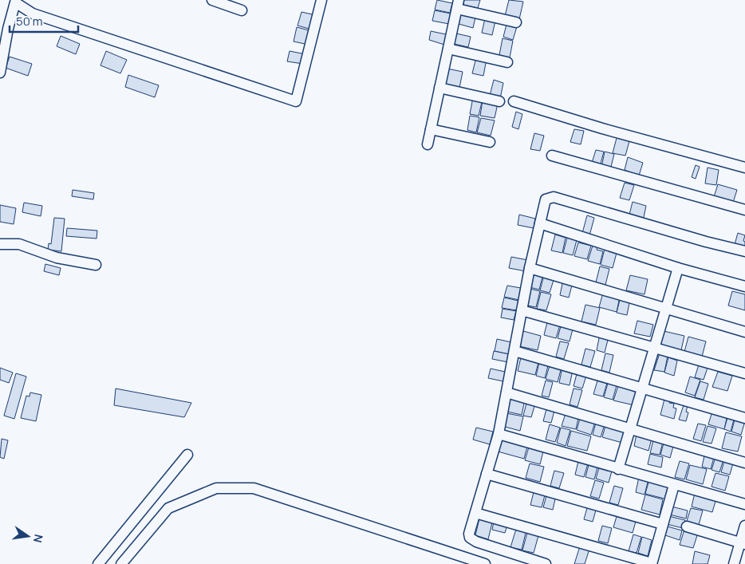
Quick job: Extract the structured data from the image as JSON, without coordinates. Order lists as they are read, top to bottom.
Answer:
{
  "scale_bar": "50 m",
  "north": "right"
}
